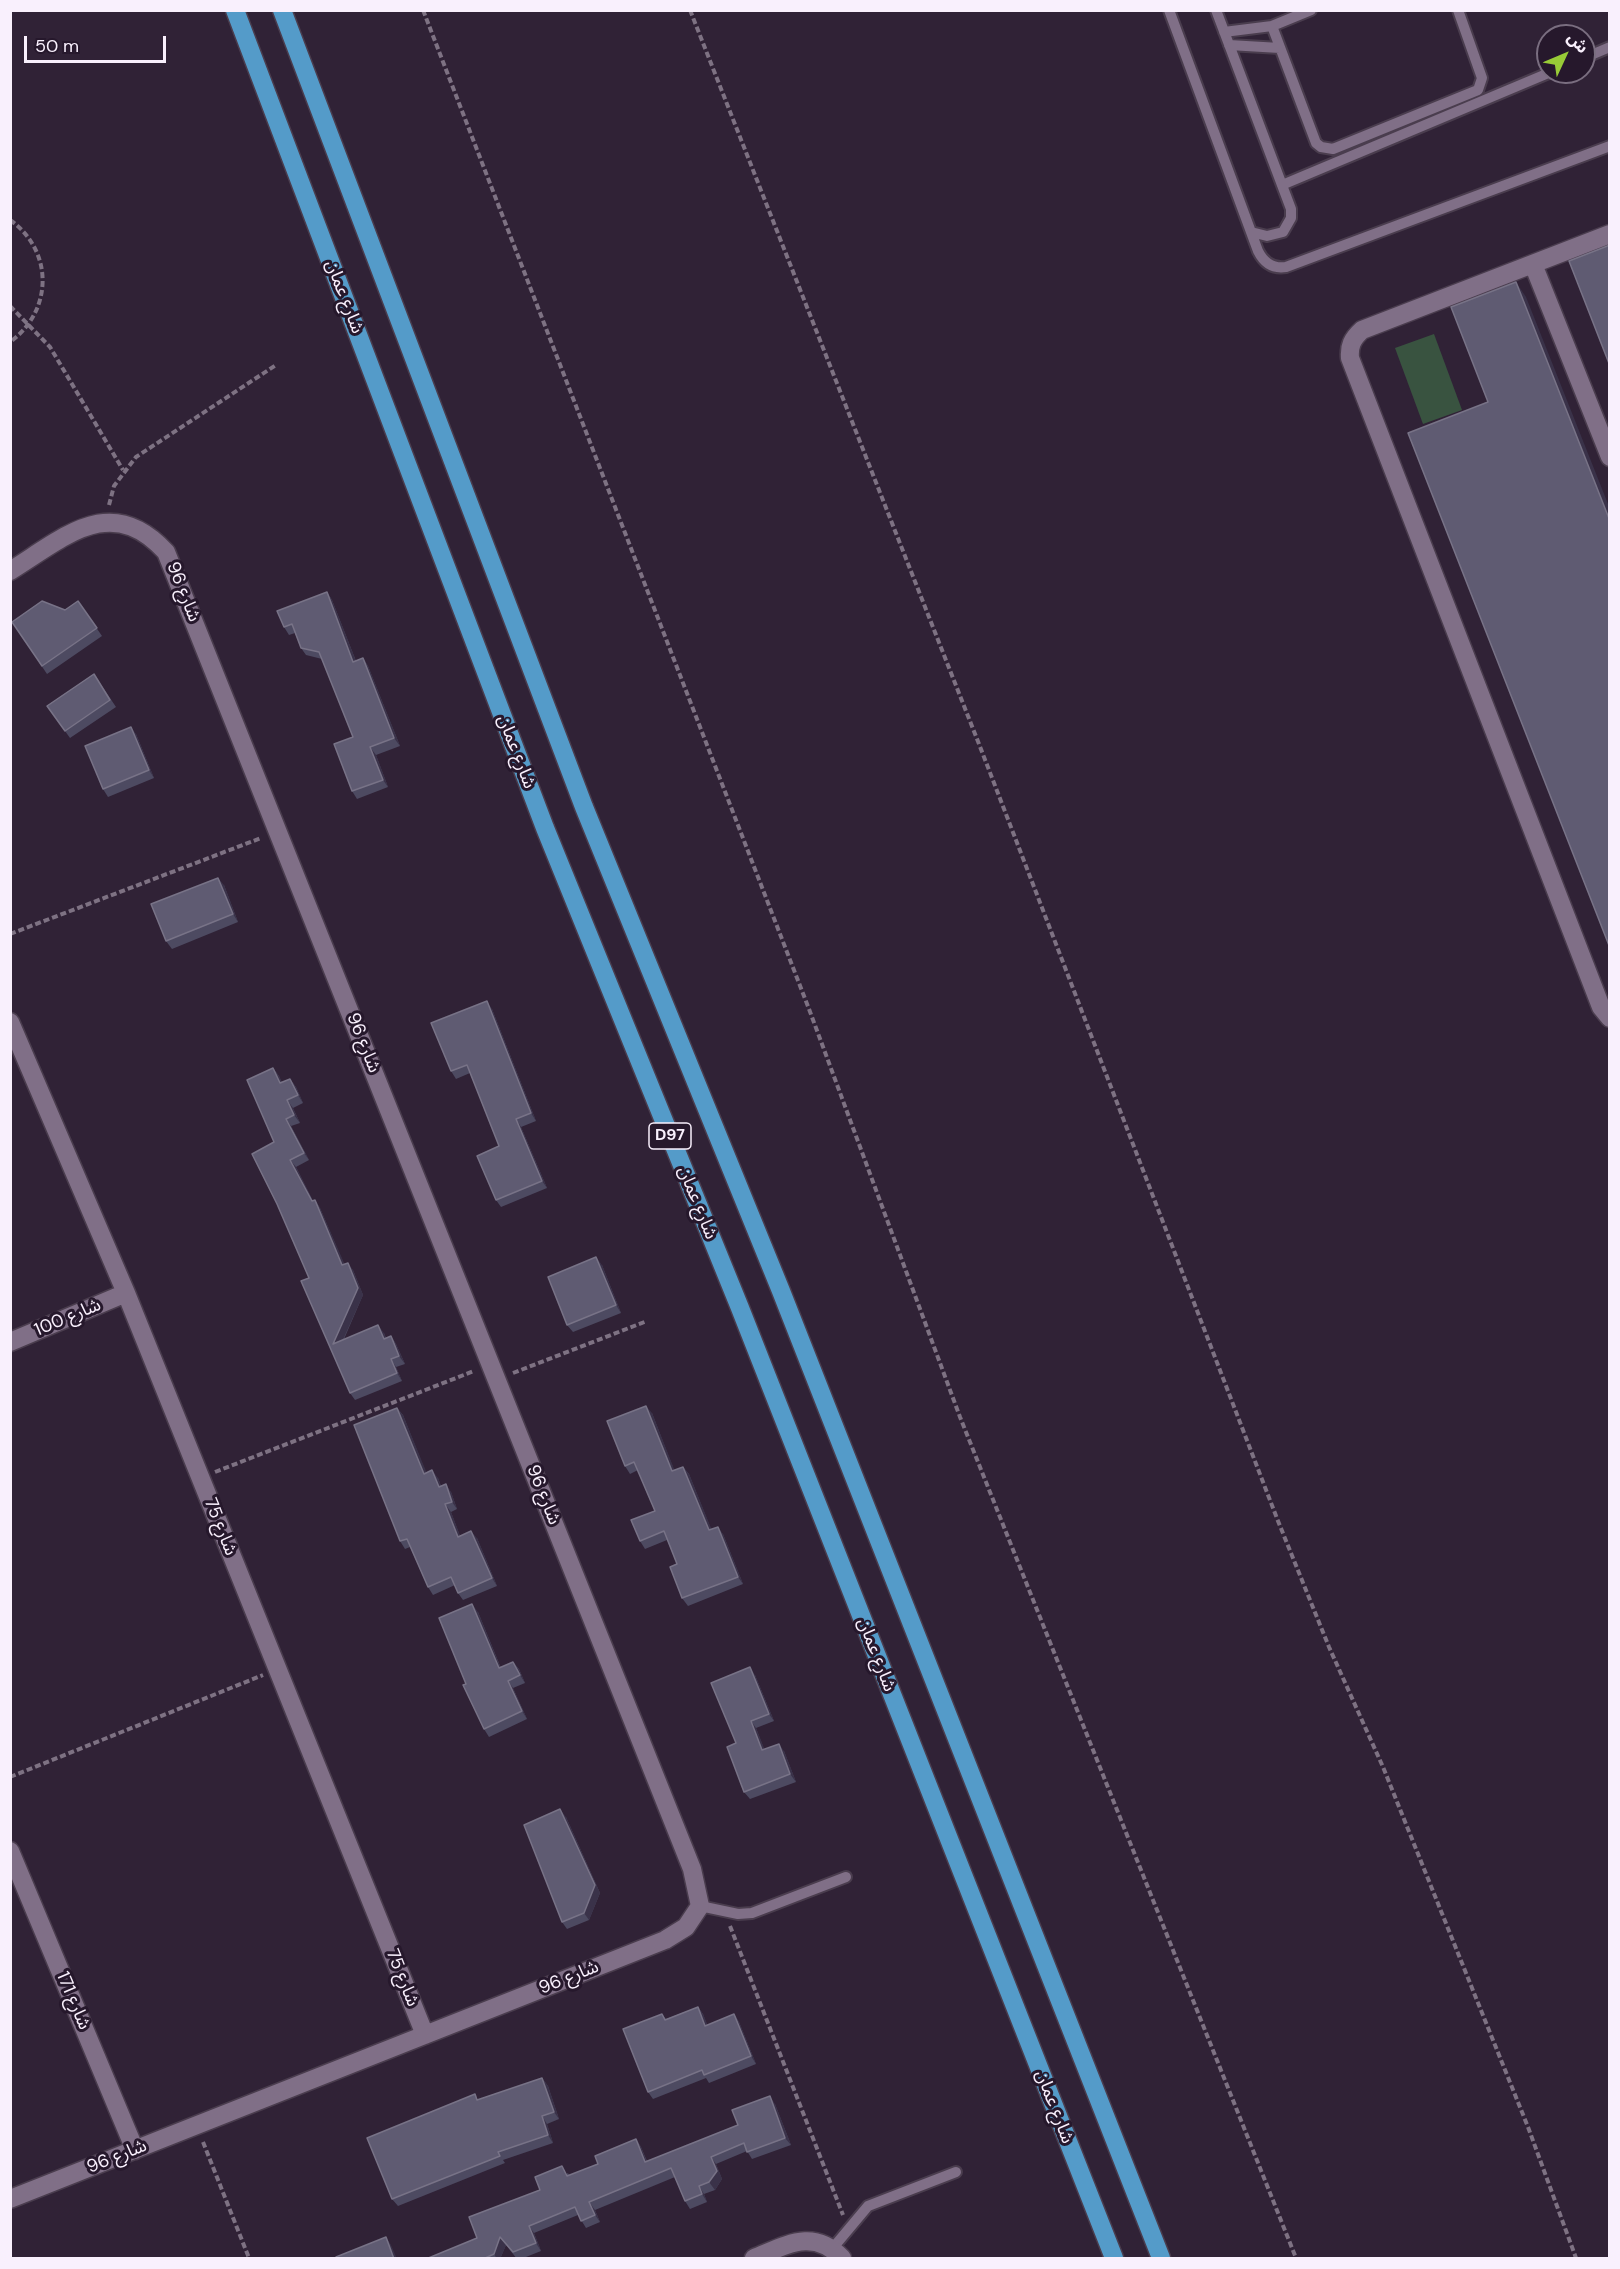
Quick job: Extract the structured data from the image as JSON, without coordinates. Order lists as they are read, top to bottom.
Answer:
{
  "streets": {
    "main road": ["شارع عمان", "D97"],
    "street": [
      "شارع 96",
      "شارع 100",
      "شارع 75",
      "شارع 171"
    ]
  },
  "crossings": [
    ["شارع 96", "شارع 75"],
    ["شارع 96", "شارع 171"],
    ["شارع 100", "شارع 75"]
  ],
  "scale_bar": "50 m",
  "north": "top right"
}
